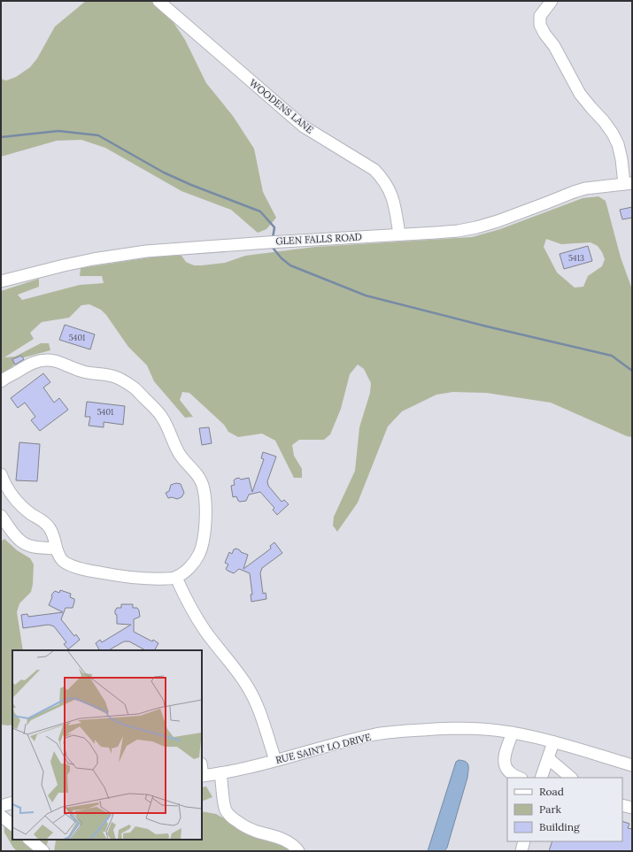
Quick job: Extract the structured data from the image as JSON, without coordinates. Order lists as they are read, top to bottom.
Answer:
{
  "streets": {
    "street": ["WOODENS LANE", "GLEN FALLS ROAD", "RUE SAINT LO DRIVE"]
  },
  "crossings": [
    ["WOODENS LANE", "GLEN FALLS ROAD"]
  ],
  "house_numbers": ["5413", "5401", "5401"],
  "legend": ["Road", "Park", "Building"]
}
